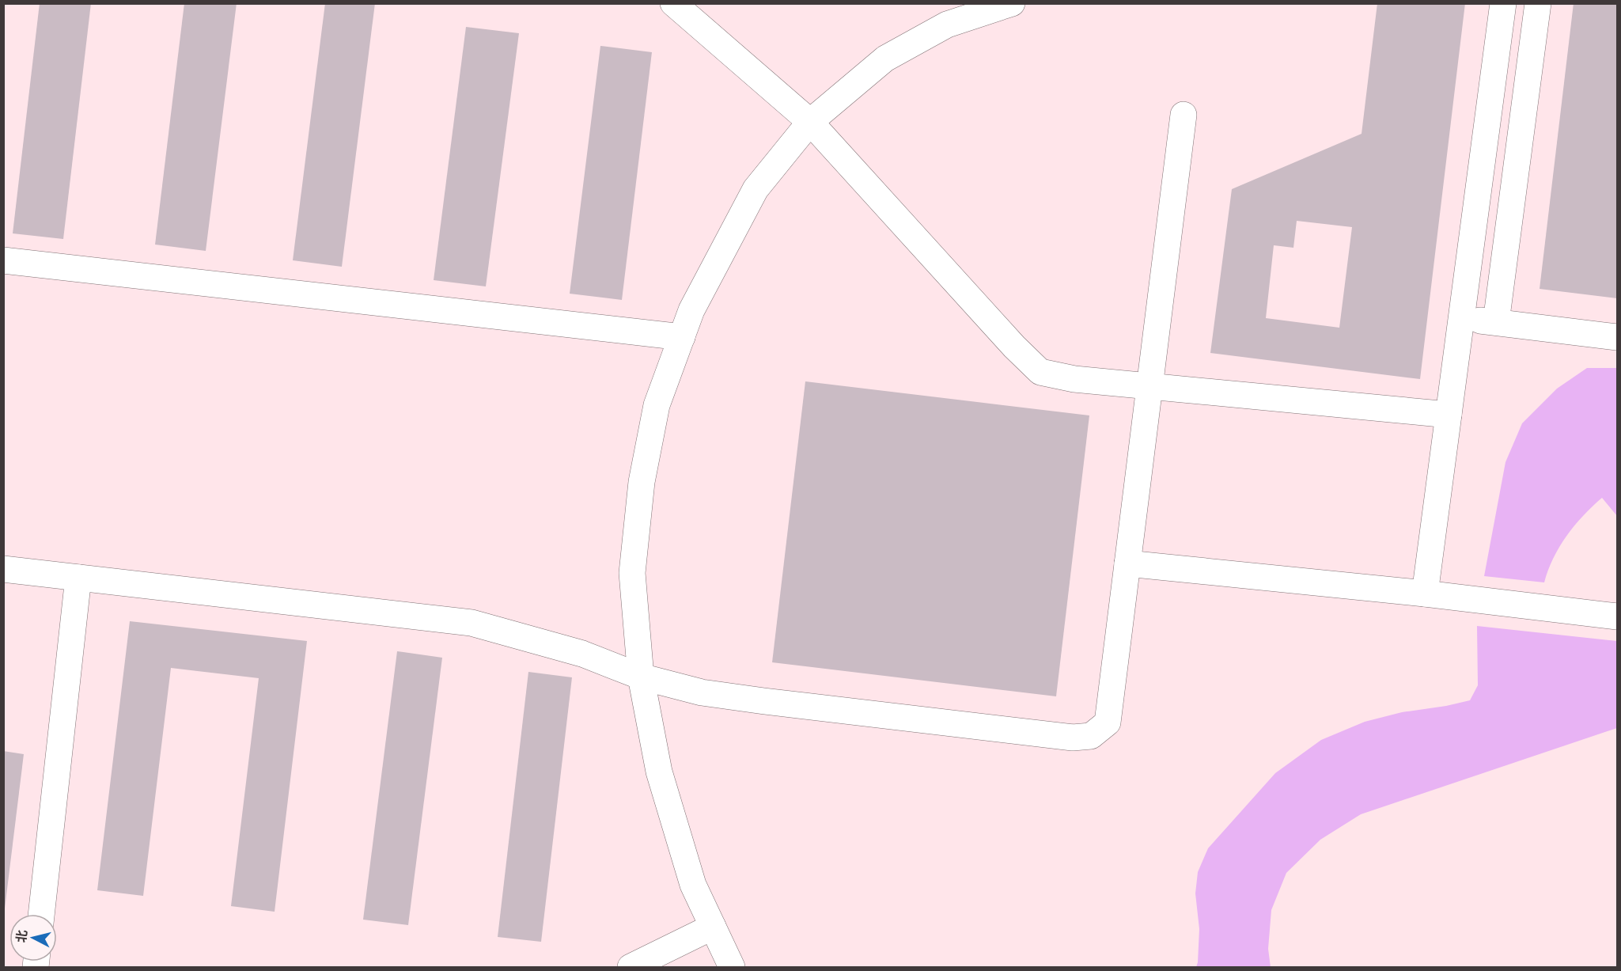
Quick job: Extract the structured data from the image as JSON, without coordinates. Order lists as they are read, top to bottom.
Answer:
{
  "north": "left"
}
